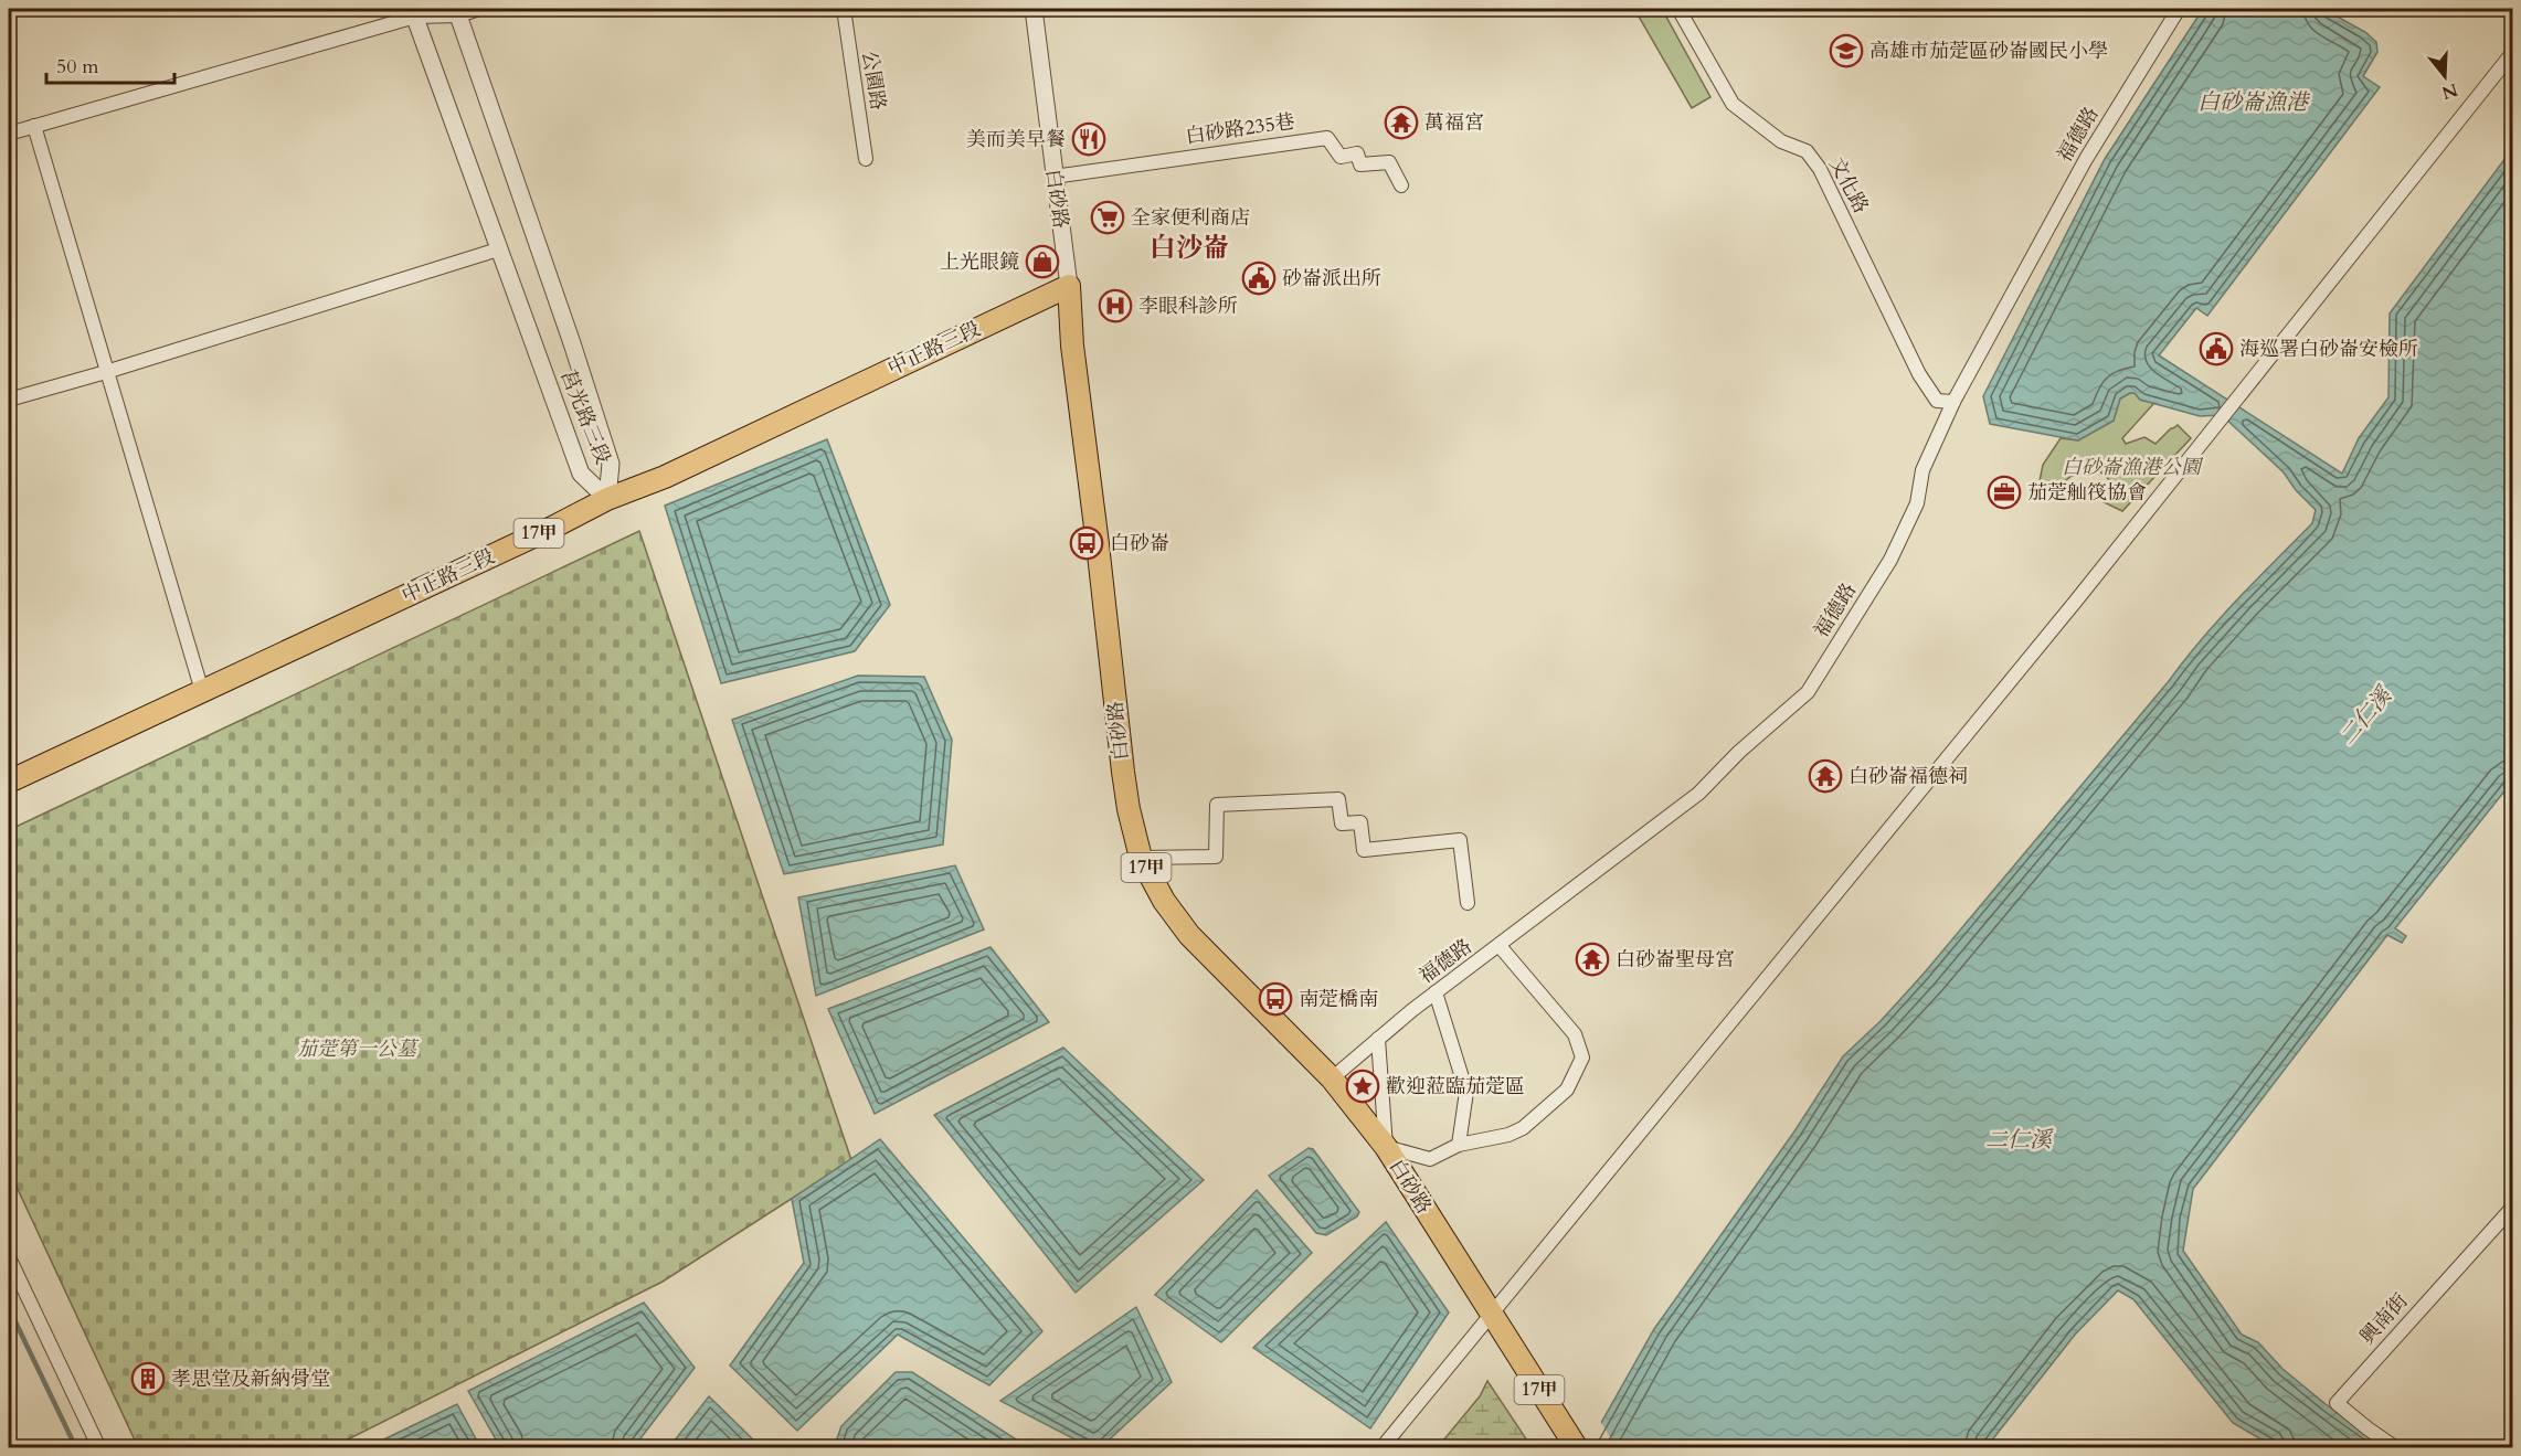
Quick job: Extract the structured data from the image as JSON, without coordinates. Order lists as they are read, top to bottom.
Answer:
{
  "streets": {
    "main road": ["白砂路", "中正路三段", "17甲"],
    "street": [
      "公園路",
      "白砂路235巷",
      "福德路",
      "文化路",
      "莒光路三段",
      "興南街"
    ]
  },
  "crossings": [
    ["白砂路235巷", "白砂路"],
    ["福德路", "文化路"],
    ["福德路", "白砂路"],
    ["白砂路", "中正路三段"],
    ["白砂路", "17甲"],
    ["中正路三段", "莒光路三段"]
  ],
  "districts": ["白沙崙"],
  "water": ["白砂崙漁港", "二仁溪"],
  "parks": ["白砂崙漁港公園", "茄萣第一公墓"],
  "places": {
    "school or university": ["高雄市茄萣區砂崙國民小學"],
    "temple": ["萬福宮", "白砂崙福德祠", "白砂崙聖母宮"],
    "restaurant": ["美而美早餐"],
    "supermarket": ["全家便利商店"],
    "shop": ["上光眼鏡"],
    "public building": ["砂崙派出所", "海巡署白砂崙安檢所"],
    "hospital": ["李眼科診所"],
    "office": ["茄萣舢筏協會"],
    "bus stop": ["白砂崙", "南萣橋南"],
    "place": ["歡迎蒞臨茄萣區"],
    "building": ["孝思堂及新納骨堂"]
  },
  "scale_bar": "50 m",
  "north": "bottom"
}
